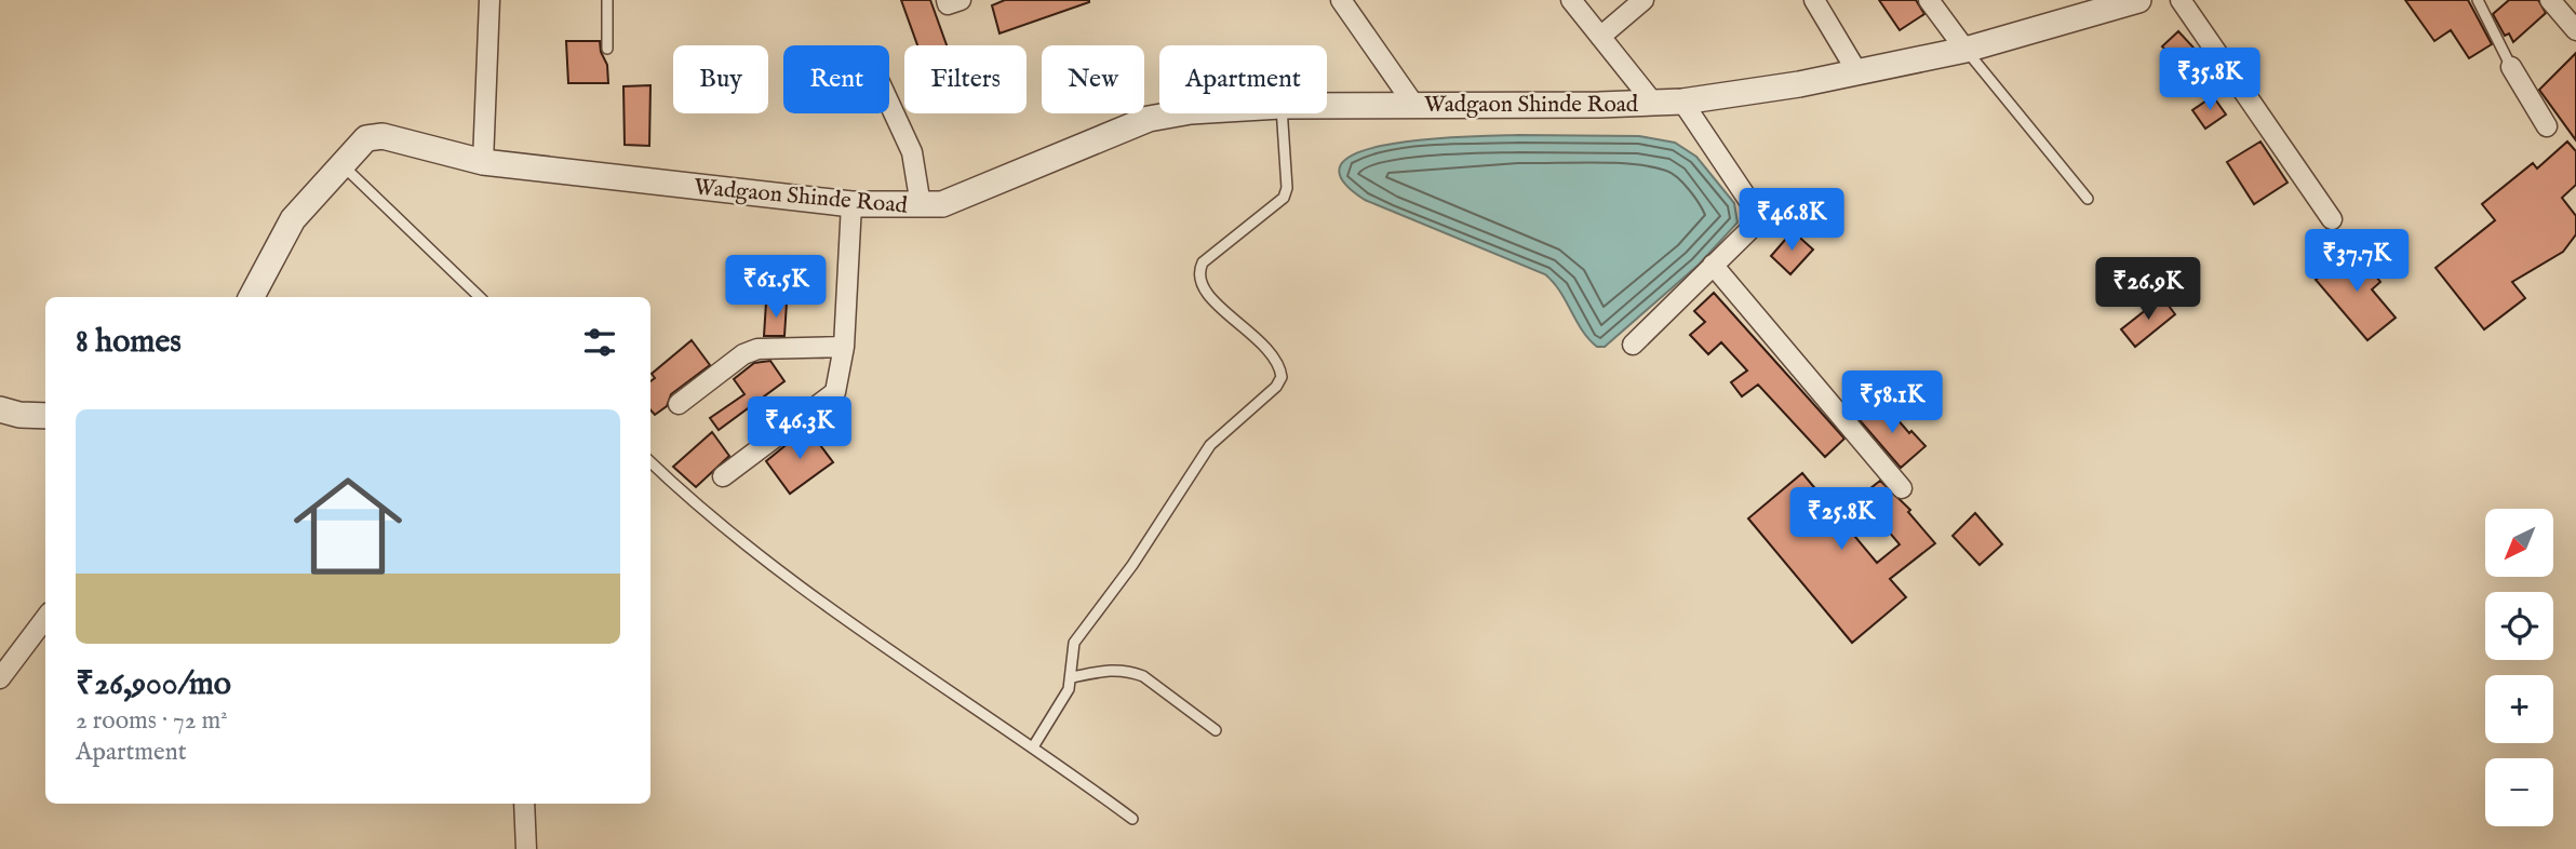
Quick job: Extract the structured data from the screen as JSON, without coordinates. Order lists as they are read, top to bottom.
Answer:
{
  "streets": {
    "street": ["Wadgaon Shinde Road"]
  },
  "north": "bottom left",
  "page": {
    "chip": [
      "Buy",
      "Rent",
      "Filters",
      "New",
      "Apartment"
    ],
    "price": [
      "₹35.8K",
      "₹46.8K",
      "₹37.7K",
      "₹61.5K",
      "₹26.9K",
      "₹58.1K",
      "₹46.3K",
      "₹25.8K"
    ],
    "heading": "8 homes",
    "list": [
      {
        "name": "₹26,900/mo",
        "note": "2 rooms · 72 m² · Apartment"
      }
    ],
    "map_buttons": ["+", "−"]
  }
}
